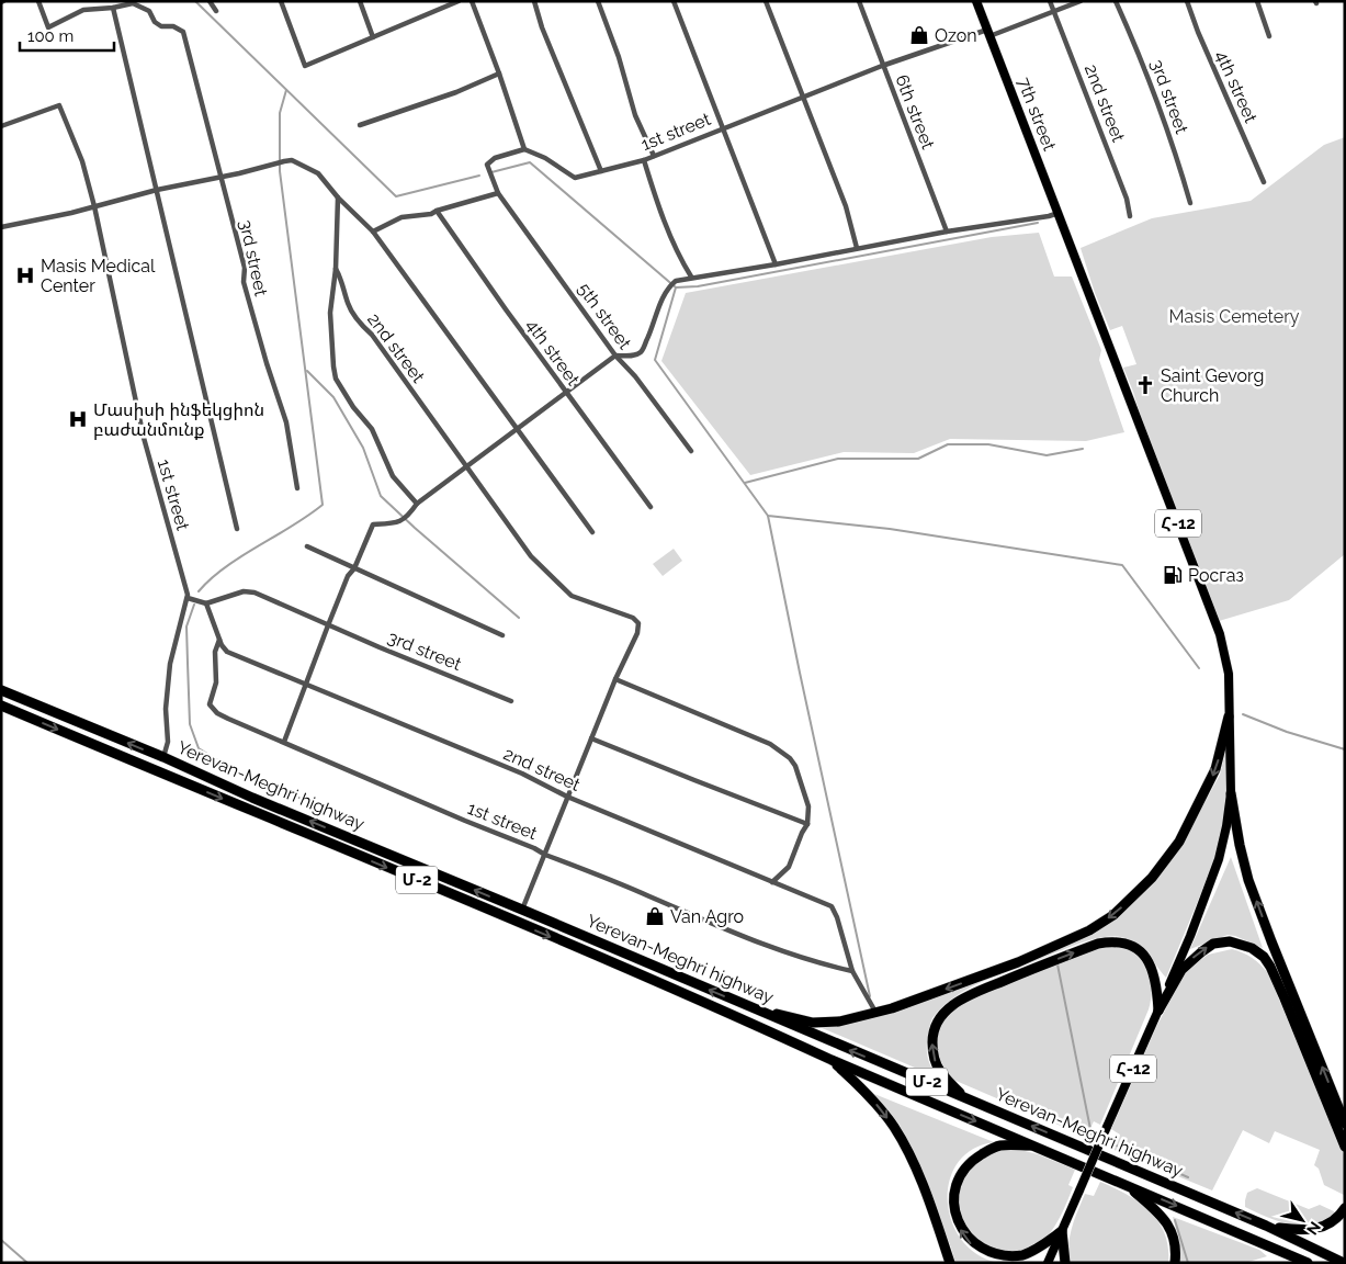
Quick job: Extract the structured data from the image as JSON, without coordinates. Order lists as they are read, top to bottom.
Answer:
{
  "streets": {
    "highway": ["Yerevan-Meghri highway", "Մ-2"],
    "main road": ["7th street", "Հ-12"],
    "street": [
      "4th street",
      "3rd street",
      "2nd street",
      "6th street",
      "1st street",
      "5th street"
    ]
  },
  "crossings": [
    ["3rd street", "2nd street"],
    ["2nd street", "1st street"],
    ["6th street", "1st street"],
    ["7th street", "1st street"],
    ["7th street", "Հ-12"],
    ["1st street", "5th street"]
  ],
  "parks": ["Masis Cemetery"],
  "places": {
    "shop": ["Ozon", "Van Agro"],
    "hospital": ["Masis Medical Center", "Մասիսի ինֆեկցիոն բաժանմունք"],
    "church": ["Saint Gevorg Church"],
    "fuel station": ["Росгаз"]
  },
  "scale_bar": "100 m",
  "north": "bottom right"
}
